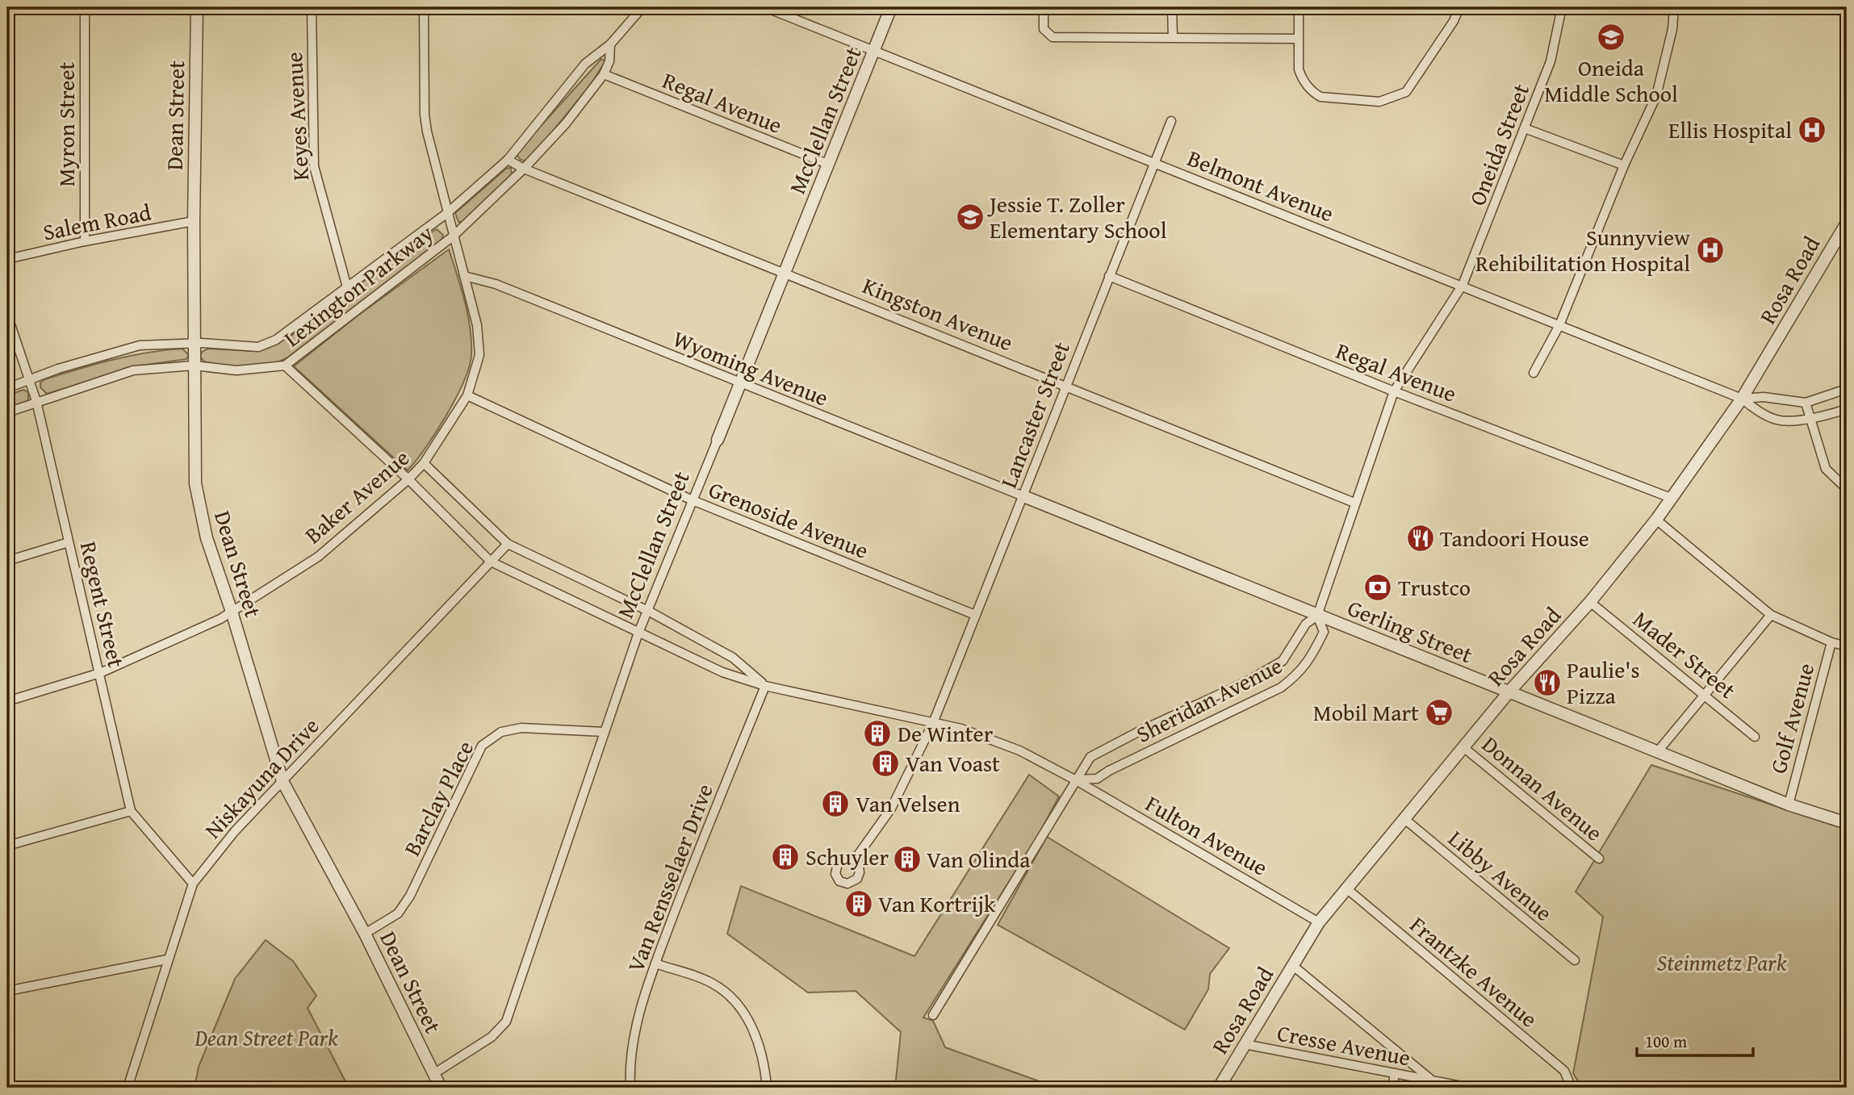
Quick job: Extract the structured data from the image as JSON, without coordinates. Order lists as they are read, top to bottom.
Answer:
{
  "streets": {
    "street": [
      "Regal Avenue",
      "Dean Street",
      "Keyes Avenue",
      "McClellan Street",
      "Myron Street",
      "Oneida Street",
      "Belmont Avenue",
      "Salem Road",
      "Rosa Road",
      "Lexington Parkway",
      "Kingston Avenue",
      "Wyoming Avenue",
      "Lancaster Street",
      "Baker Avenue",
      "Grenoside Avenue",
      "Regent Street",
      "Gerling Street",
      "Mader Street",
      "Sheridan Avenue",
      "Golf Avenue",
      "Niskayuna Drive",
      "Donnan Avenue",
      "Barclay Place",
      "Fulton Avenue",
      "Libby Avenue",
      "Van Rensselaer Drive",
      "Frantzke Avenue",
      "Cresse Avenue"
    ]
  },
  "crossings": [
    ["Regal Avenue", "McClellan Street"],
    ["Regal Avenue", "Oneida Street"],
    ["Regal Avenue", "Rosa Road"],
    ["Regal Avenue", "Lexington Parkway"],
    ["Regal Avenue", "Lancaster Street"],
    ["Dean Street", "McClellan Street"],
    ["Dean Street", "Salem Road"],
    ["Dean Street", "Lexington Parkway"],
    ["Dean Street", "Baker Avenue"],
    ["Dean Street", "Niskayuna Drive"],
    ["Dean Street", "Barclay Place"],
    ["Keyes Avenue", "Lexington Parkway"],
    ["McClellan Street", "Belmont Avenue"],
    ["McClellan Street", "Kingston Avenue"],
    ["McClellan Street", "Wyoming Avenue"],
    ["McClellan Street", "Grenoside Avenue"],
    ["McClellan Street", "Barclay Place"],
    ["McClellan Street", "Fulton Avenue"],
    ["Myron Street", "Salem Road"],
    ["Oneida Street", "Belmont Avenue"],
    ["Oneida Street", "Kingston Avenue"],
    ["Oneida Street", "Sheridan Avenue"],
    ["Belmont Avenue", "Rosa Road"],
    ["Belmont Avenue", "Lancaster Street"],
    ["Rosa Road", "Gerling Street"],
    ["Rosa Road", "Mader Street"],
    ["Rosa Road", "Donnan Avenue"],
    ["Rosa Road", "Fulton Avenue"],
    ["Rosa Road", "Libby Avenue"],
    ["Rosa Road", "Frantzke Avenue"],
    ["Rosa Road", "Cresse Avenue"],
    ["Lexington Parkway", "Kingston Avenue"],
    ["Lexington Parkway", "Baker Avenue"],
    ["Lexington Parkway", "Regent Street"],
    ["Lexington Parkway", "Fulton Avenue"],
    ["Kingston Avenue", "Lancaster Street"],
    ["Kingston Avenue", "Sheridan Avenue"],
    ["Wyoming Avenue", "Lancaster Street"],
    ["Wyoming Avenue", "Baker Avenue"],
    ["Wyoming Avenue", "Gerling Street"],
    ["Lancaster Street", "Grenoside Avenue"],
    ["Lancaster Street", "Gerling Street"],
    ["Lancaster Street", "Fulton Avenue"],
    ["Baker Avenue", "Grenoside Avenue"],
    ["Baker Avenue", "Regent Street"],
    ["Baker Avenue", "Fulton Avenue"],
    ["Regent Street", "Niskayuna Drive"],
    ["Gerling Street", "Sheridan Avenue"],
    ["Gerling Street", "Golf Avenue"],
    ["Sheridan Avenue", "Fulton Avenue"],
    ["Niskayuna Drive", "Fulton Avenue"],
    ["Fulton Avenue", "Van Rensselaer Drive"]
  ],
  "parks": ["Steinmetz Park", "Dean Street Park"],
  "places": {
    "school or university": ["Oneida Middle School", "Jessie T. Zoller Elementary School"],
    "hospital": ["Ellis Hospital", "Sunnyview Rehibilitation Hospital"],
    "restaurant": ["Tandoori House", "Paulie's Pizza"],
    "bank": ["Trustco"],
    "supermarket": ["Mobil Mart"],
    "building": [
      "De Winter",
      "Van Voast",
      "Van Velsen",
      "Schuyler",
      "Van Olinda",
      "Van Kortrijk"
    ]
  },
  "scale_bar": "100 m"
}
